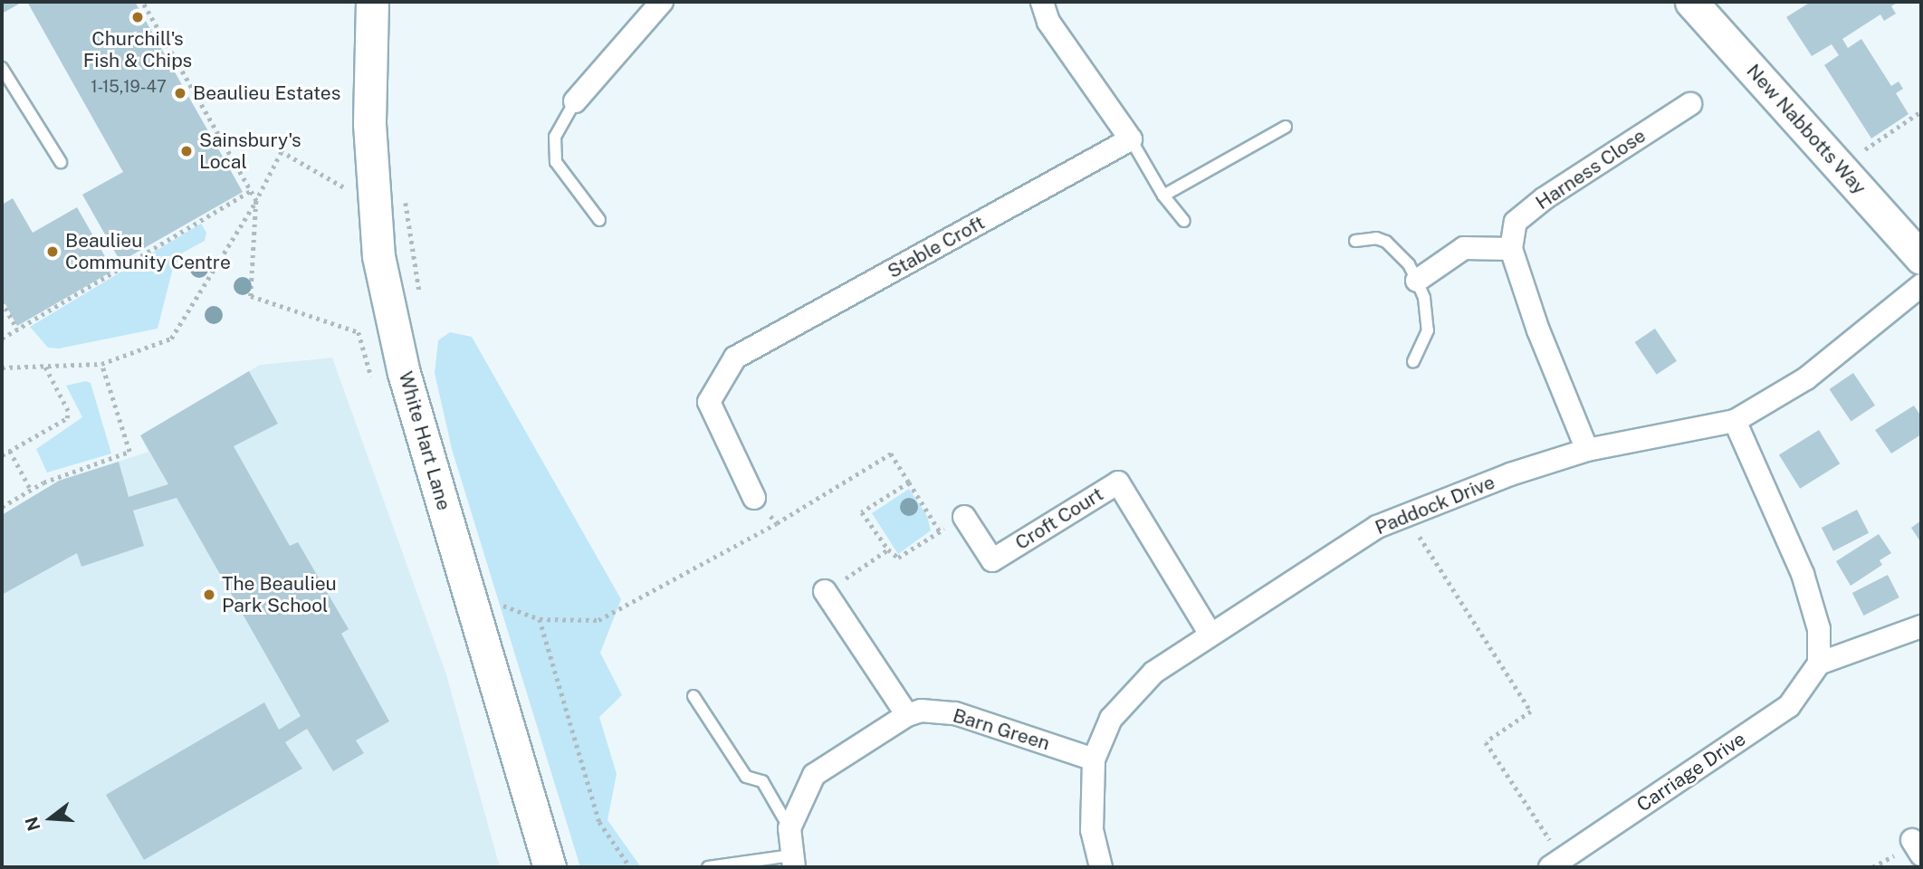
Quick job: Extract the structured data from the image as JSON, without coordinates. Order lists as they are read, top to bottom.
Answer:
{
  "streets": {
    "street": [
      "New Nabbotts Way",
      "Harness Close",
      "Stable Croft",
      "White Hart Lane",
      "Paddock Drive",
      "Croft Court",
      "Barn Green",
      "Carriage Drive"
    ]
  },
  "crossings": [
    ["Paddock Drive", "Croft Court"],
    ["Paddock Drive", "Barn Green"]
  ],
  "places": [
    "Churchill's Fish & Chips",
    "Beaulieu Estates",
    "Sainsbury's Local",
    "Beaulieu Community Centre",
    "The Beaulieu Park School"
  ],
  "house_numbers": ["1-15,19-47"],
  "north": "left"
}
